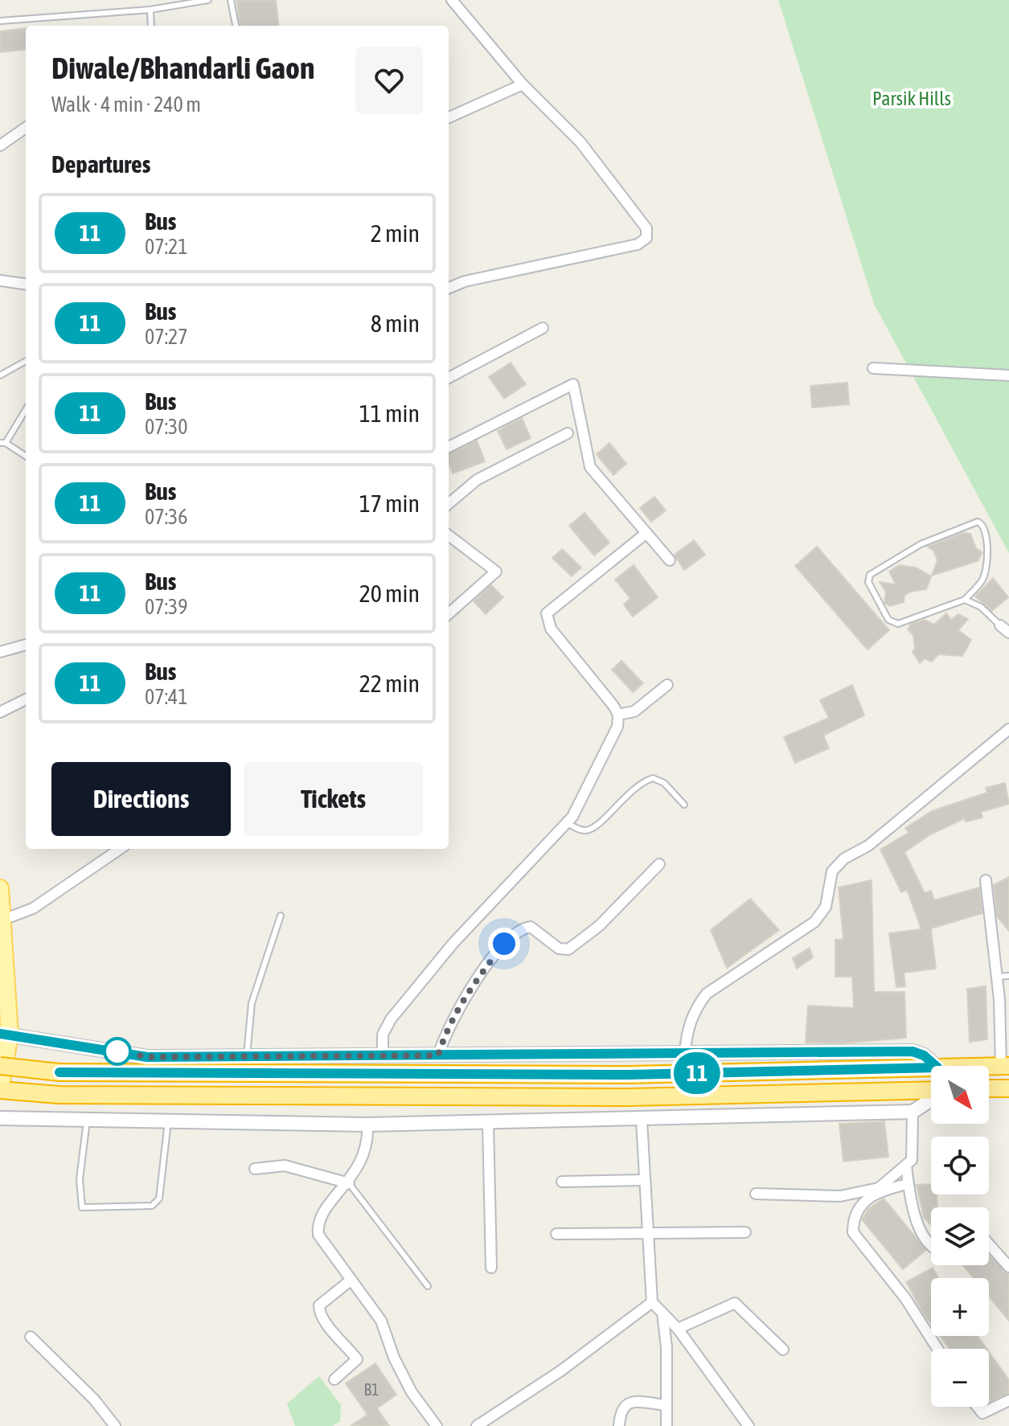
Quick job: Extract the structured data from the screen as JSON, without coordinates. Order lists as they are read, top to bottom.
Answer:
{
  "parks": ["Parsik Hills"],
  "lines": ["bus line 11"],
  "house_numbers": ["B1"],
  "north": "bottom right",
  "page": {
    "on_map": "11",
    "heading": [
      ["Diwale/Bhandarli Gaon", "Walk · 4 min · 240 m"],
      "Departures"
    ],
    "list": [
      {
        "mark": "11",
        "name": "Bus",
        "note": "07:21",
        "value": "2 min"
      },
      {
        "mark": "11",
        "name": "Bus",
        "note": "07:27",
        "value": "8 min"
      },
      {
        "mark": "11",
        "name": "Bus",
        "note": "07:30",
        "value": "11 min"
      },
      {
        "mark": "11",
        "name": "Bus",
        "note": "07:36",
        "value": "17 min"
      },
      {
        "mark": "11",
        "name": "Bus",
        "note": "07:39",
        "value": "20 min"
      },
      {
        "mark": "11",
        "name": "Bus",
        "note": "07:41",
        "value": "22 min"
      }
    ],
    "buttons": ["Directions", "Tickets"],
    "map_buttons": ["+", "−"]
  }
}
